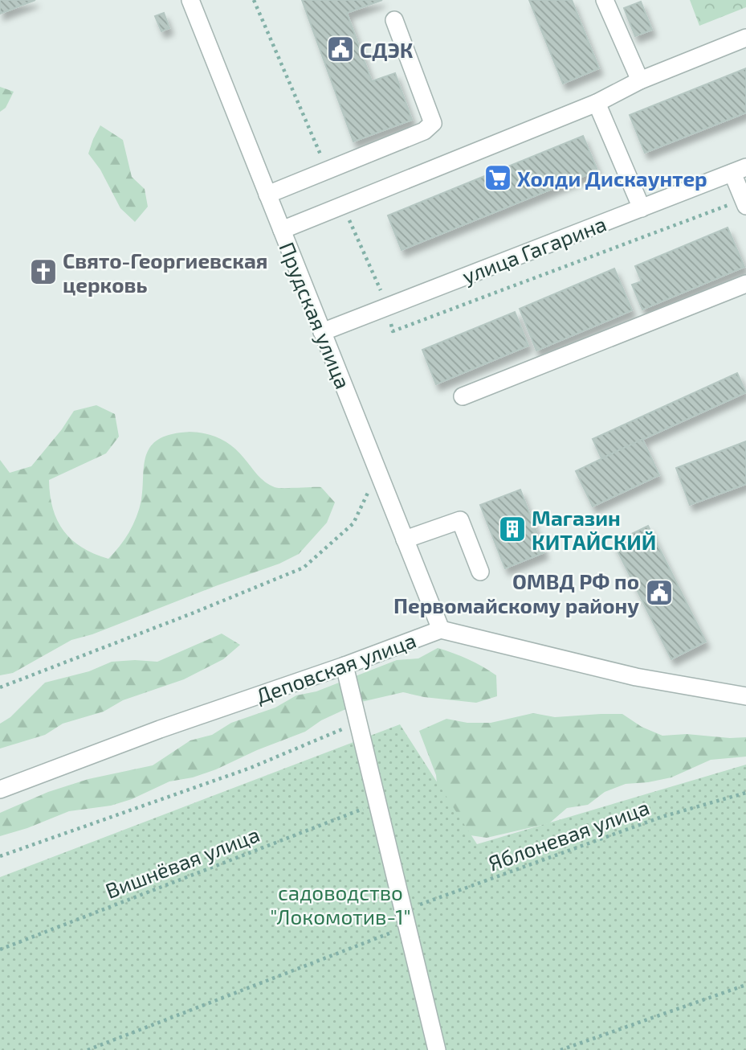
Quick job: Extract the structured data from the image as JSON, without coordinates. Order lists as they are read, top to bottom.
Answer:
{
  "streets": {
    "street": ["улица Гагарина", "Прудская улица", "Деповская улица"],
    "path": ["Яблоневая улица", "Вишнёвая улица"]
  },
  "crossings": [
    ["улица Гагарина", "Прудская улица"],
    ["Прудская улица", "Деповская улица"]
  ],
  "parks": ["садоводство \"Локомотив-1\""],
  "places": {
    "public building": ["СДЭК", "ОМВД РФ по Первомайскому району"],
    "supermarket": ["Холди Дискаунтер"],
    "church": ["Свято-Георгиевская церковь"],
    "building": ["Магазин КИТАЙСКИЙ"]
  }
}
